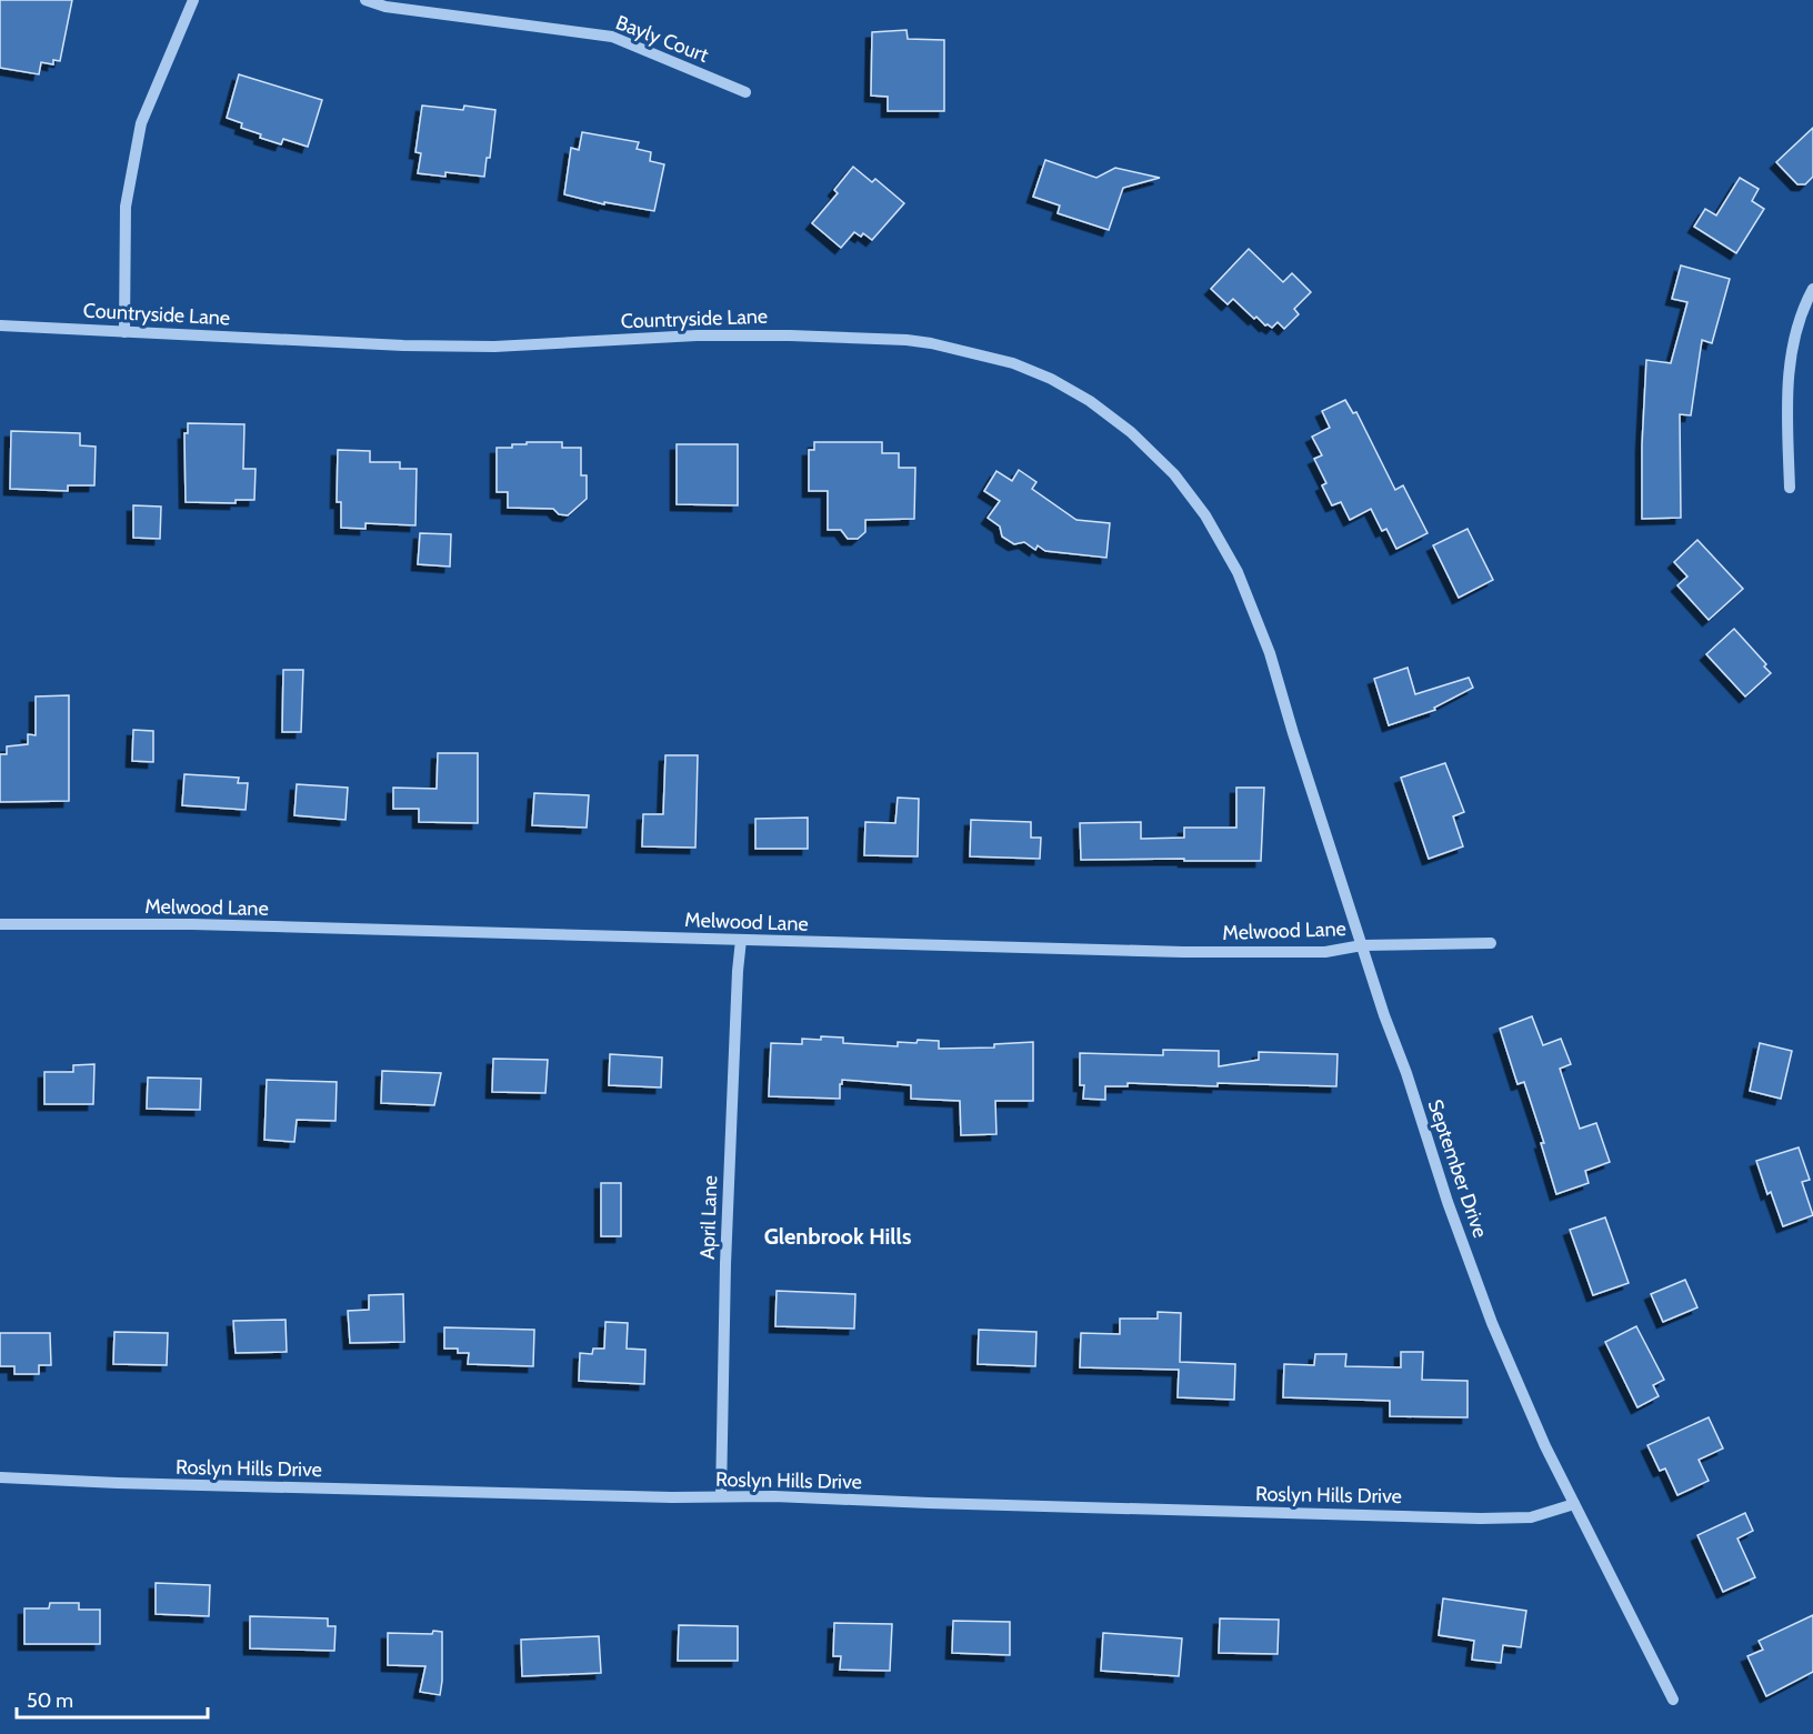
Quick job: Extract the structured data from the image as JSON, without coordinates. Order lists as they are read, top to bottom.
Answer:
{
  "streets": {
    "street": [
      "Bayly Court",
      "Countryside Lane",
      "Melwood Lane",
      "September Drive",
      "April Lane",
      "Roslyn Hills Drive"
    ]
  },
  "crossings": [
    ["Countryside Lane", "September Drive"],
    ["Melwood Lane", "September Drive"],
    ["Melwood Lane", "April Lane"],
    ["September Drive", "Roslyn Hills Drive"],
    ["April Lane", "Roslyn Hills Drive"]
  ],
  "districts": ["Glenbrook Hills"],
  "scale_bar": "50 m"
}
